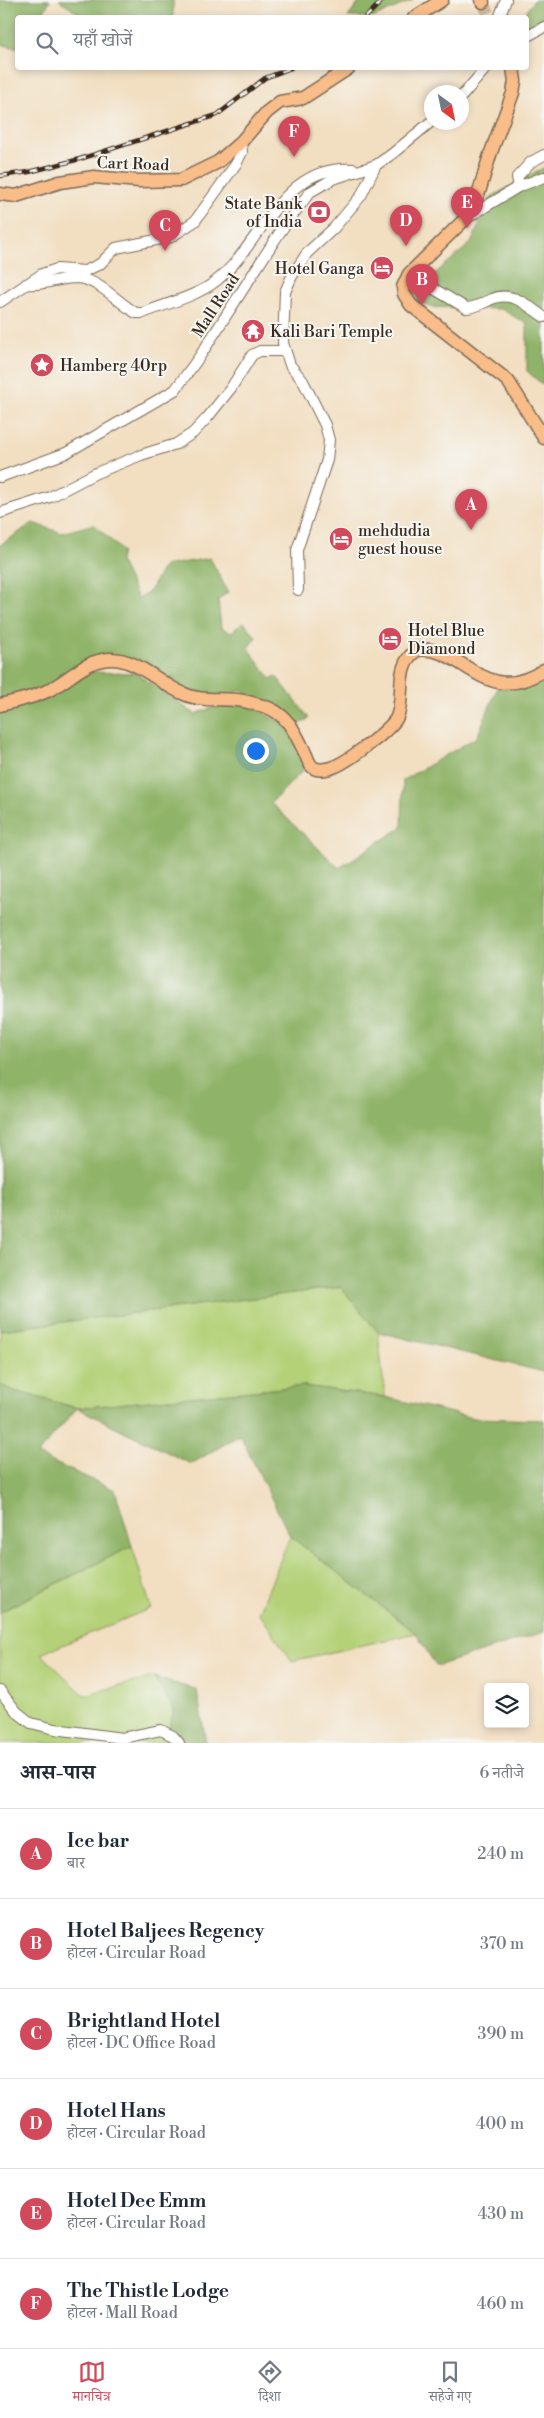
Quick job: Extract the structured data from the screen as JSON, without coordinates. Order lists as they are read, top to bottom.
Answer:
{
  "streets": {
    "main road": ["Cart Road"],
    "street": ["Mall Road"]
  },
  "places": {
    "bank": ["State Bank of India"],
    "hotel": ["Hotel Ganga", "mehdudia guest house", "Hotel Blue Diamond"],
    "temple": ["Kali Bari Temple"],
    "place": ["Hamberg 40rp"]
  },
  "north": "bottom right",
  "page": {
    "search": "यहाँ खोजें",
    "pins": [
      "F",
      "E",
      "D",
      "C",
      "B",
      "A"
    ],
    "heading": ["आस-पास", "6 नतीजे"],
    "list": [
      {
        "mark": "A",
        "name": "Ice bar",
        "note": "बार",
        "value": "240 m"
      },
      {
        "mark": "B",
        "name": "Hotel Baljees Regency",
        "note": "होटल · Circular Road",
        "value": "370 m"
      },
      {
        "mark": "C",
        "name": "Brightland Hotel",
        "note": "होटल · DC Office Road",
        "value": "390 m"
      },
      {
        "mark": "D",
        "name": "Hotel Hans",
        "note": "होटल · Circular Road",
        "value": "400 m"
      },
      {
        "mark": "E",
        "name": "Hotel Dee Emm",
        "note": "होटल · Circular Road",
        "value": "430 m"
      },
      {
        "mark": "F",
        "name": "The Thistle Lodge",
        "note": "होटल · Mall Road",
        "value": "460 m"
      }
    ],
    "nav": ["मानचित्र", "दिशा", "सहेजे गए"]
  }
}
